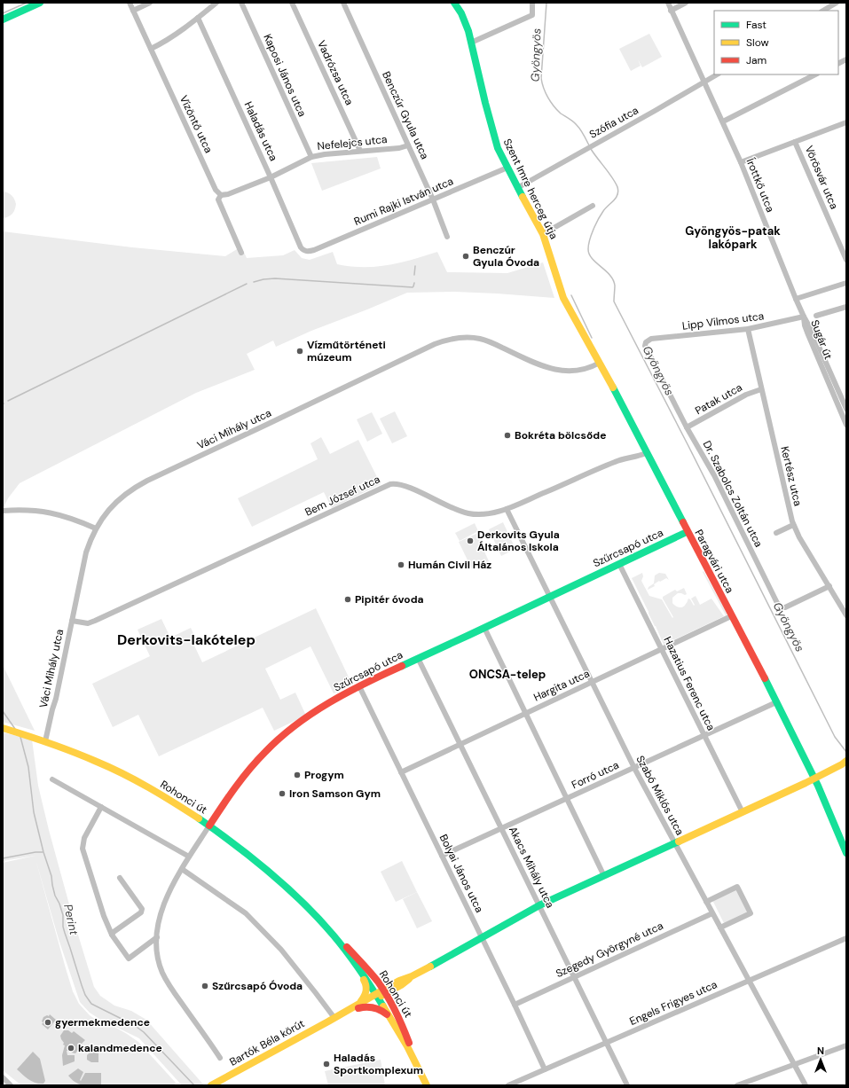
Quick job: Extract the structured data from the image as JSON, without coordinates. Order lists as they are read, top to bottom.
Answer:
{
  "streets": {
    "street": [
      "Vadrózsa utca",
      "Kaposi János utca",
      "Benczúr Gyula utca",
      "Szófia utca",
      "Vízöntő utca",
      "Haladás utca",
      "Nefelejcs utca",
      "Vörösvár utca",
      "Írottkő utca",
      "Szent Imre herceg útja",
      "Rumi Rajki István utca",
      "Lipp Vilmos utca",
      "Sugár út",
      "Patak utca",
      "Váci Mihály utca",
      "Kertész utca",
      "Dr. Szabolcs Zoltán utca",
      "Bem József utca",
      "Szűrcsapó utca",
      "Paragvári utca",
      "Hazatius Ferenc utca",
      "Hargita utca",
      "Forró utca",
      "Szabó Miklós utca",
      "Rohonci út",
      "Akacs Mihály utca",
      "Bolyai János utca",
      "Szegedy Györgyné utca",
      "Engels Frigyes utca",
      "Bartók Béla körút"
    ]
  },
  "crossings": [
    ["Vadrózsa utca", "Nefelejcs utca"],
    ["Kaposi János utca", "Nefelejcs utca"],
    ["Benczúr Gyula utca", "Nefelejcs utca"],
    ["Benczúr Gyula utca", "Rumi Rajki István utca"],
    ["Szófia utca", "Írottkő utca"],
    ["Szófia utca", "Szent Imre herceg útja"],
    ["Vízöntő utca", "Nefelejcs utca"],
    ["Haladás utca", "Nefelejcs utca"],
    ["Haladás utca", "Rumi Rajki István utca"],
    ["Írottkő utca", "Lipp Vilmos utca"],
    ["Írottkő utca", "Sugár út"],
    ["Szent Imre herceg útja", "Rumi Rajki István utca"],
    ["Szent Imre herceg útja", "Paragvári utca"],
    ["Lipp Vilmos utca", "Sugár út"],
    ["Lipp Vilmos utca", "Kertész utca"],
    ["Lipp Vilmos utca", "Dr. Szabolcs Zoltán utca"],
    ["Patak utca", "Kertész utca"],
    ["Patak utca", "Dr. Szabolcs Zoltán utca"],
    ["Váci Mihály utca", "Bem József utca"],
    ["Váci Mihály utca", "Paragvári utca"],
    ["Váci Mihály utca", "Rohonci út"],
    ["Kertész utca", "Dr. Szabolcs Zoltán utca"],
    ["Bem József utca", "Paragvári utca"],
    ["Bem József utca", "Szabó Miklós utca"],
    ["Szűrcsapó utca", "Paragvári utca"],
    ["Szűrcsapó utca", "Hazatius Ferenc utca"],
    ["Szűrcsapó utca", "Szabó Miklós utca"],
    ["Szűrcsapó utca", "Rohonci út"],
    ["Szűrcsapó utca", "Akacs Mihály utca"],
    ["Szűrcsapó utca", "Bolyai János utca"],
    ["Paragvári utca", "Hargita utca"],
    ["Paragvári utca", "Forró utca"],
    ["Paragvári utca", "Bartók Béla körút"],
    ["Hazatius Ferenc utca", "Hargita utca"],
    ["Hazatius Ferenc utca", "Forró utca"],
    ["Hazatius Ferenc utca", "Bartók Béla körút"],
    ["Hargita utca", "Szabó Miklós utca"],
    ["Hargita utca", "Akacs Mihály utca"],
    ["Hargita utca", "Bolyai János utca"],
    ["Forró utca", "Szabó Miklós utca"],
    ["Forró utca", "Akacs Mihály utca"],
    ["Forró utca", "Bolyai János utca"],
    ["Szabó Miklós utca", "Szegedy Györgyné utca"],
    ["Szabó Miklós utca", "Engels Frigyes utca"],
    ["Szabó Miklós utca", "Bartók Béla körút"],
    ["Rohonci út", "Bartók Béla körút"],
    ["Akacs Mihály utca", "Szegedy Györgyné utca"],
    ["Akacs Mihály utca", "Engels Frigyes utca"],
    ["Akacs Mihály utca", "Bartók Béla körút"],
    ["Bolyai János utca", "Szegedy Györgyné utca"],
    ["Bolyai János utca", "Engels Frigyes utca"],
    ["Bolyai János utca", "Bartók Béla körút"]
  ],
  "districts": ["Gyöngyös-patak lakópark", "Derkovits-lakótelep", "ONCSA-telep"],
  "water": ["Gyöngyös", "Perint"],
  "places": [
    "Benczúr Gyula Óvoda",
    "Vízműtörténeti múzeum",
    "Bokréta bölcsőde",
    "Derkovits Gyula Általános Iskola",
    "Humán Civil Ház",
    "Pipitér óvoda",
    "Progym",
    "Iron Samson Gym",
    "Szűrcsapó Óvoda",
    "gyermekmedence",
    "kalandmedence",
    "Haladás Sportkomplexum"
  ],
  "legend": ["Fast", "Slow", "Jam"],
  "north": "top"
}
